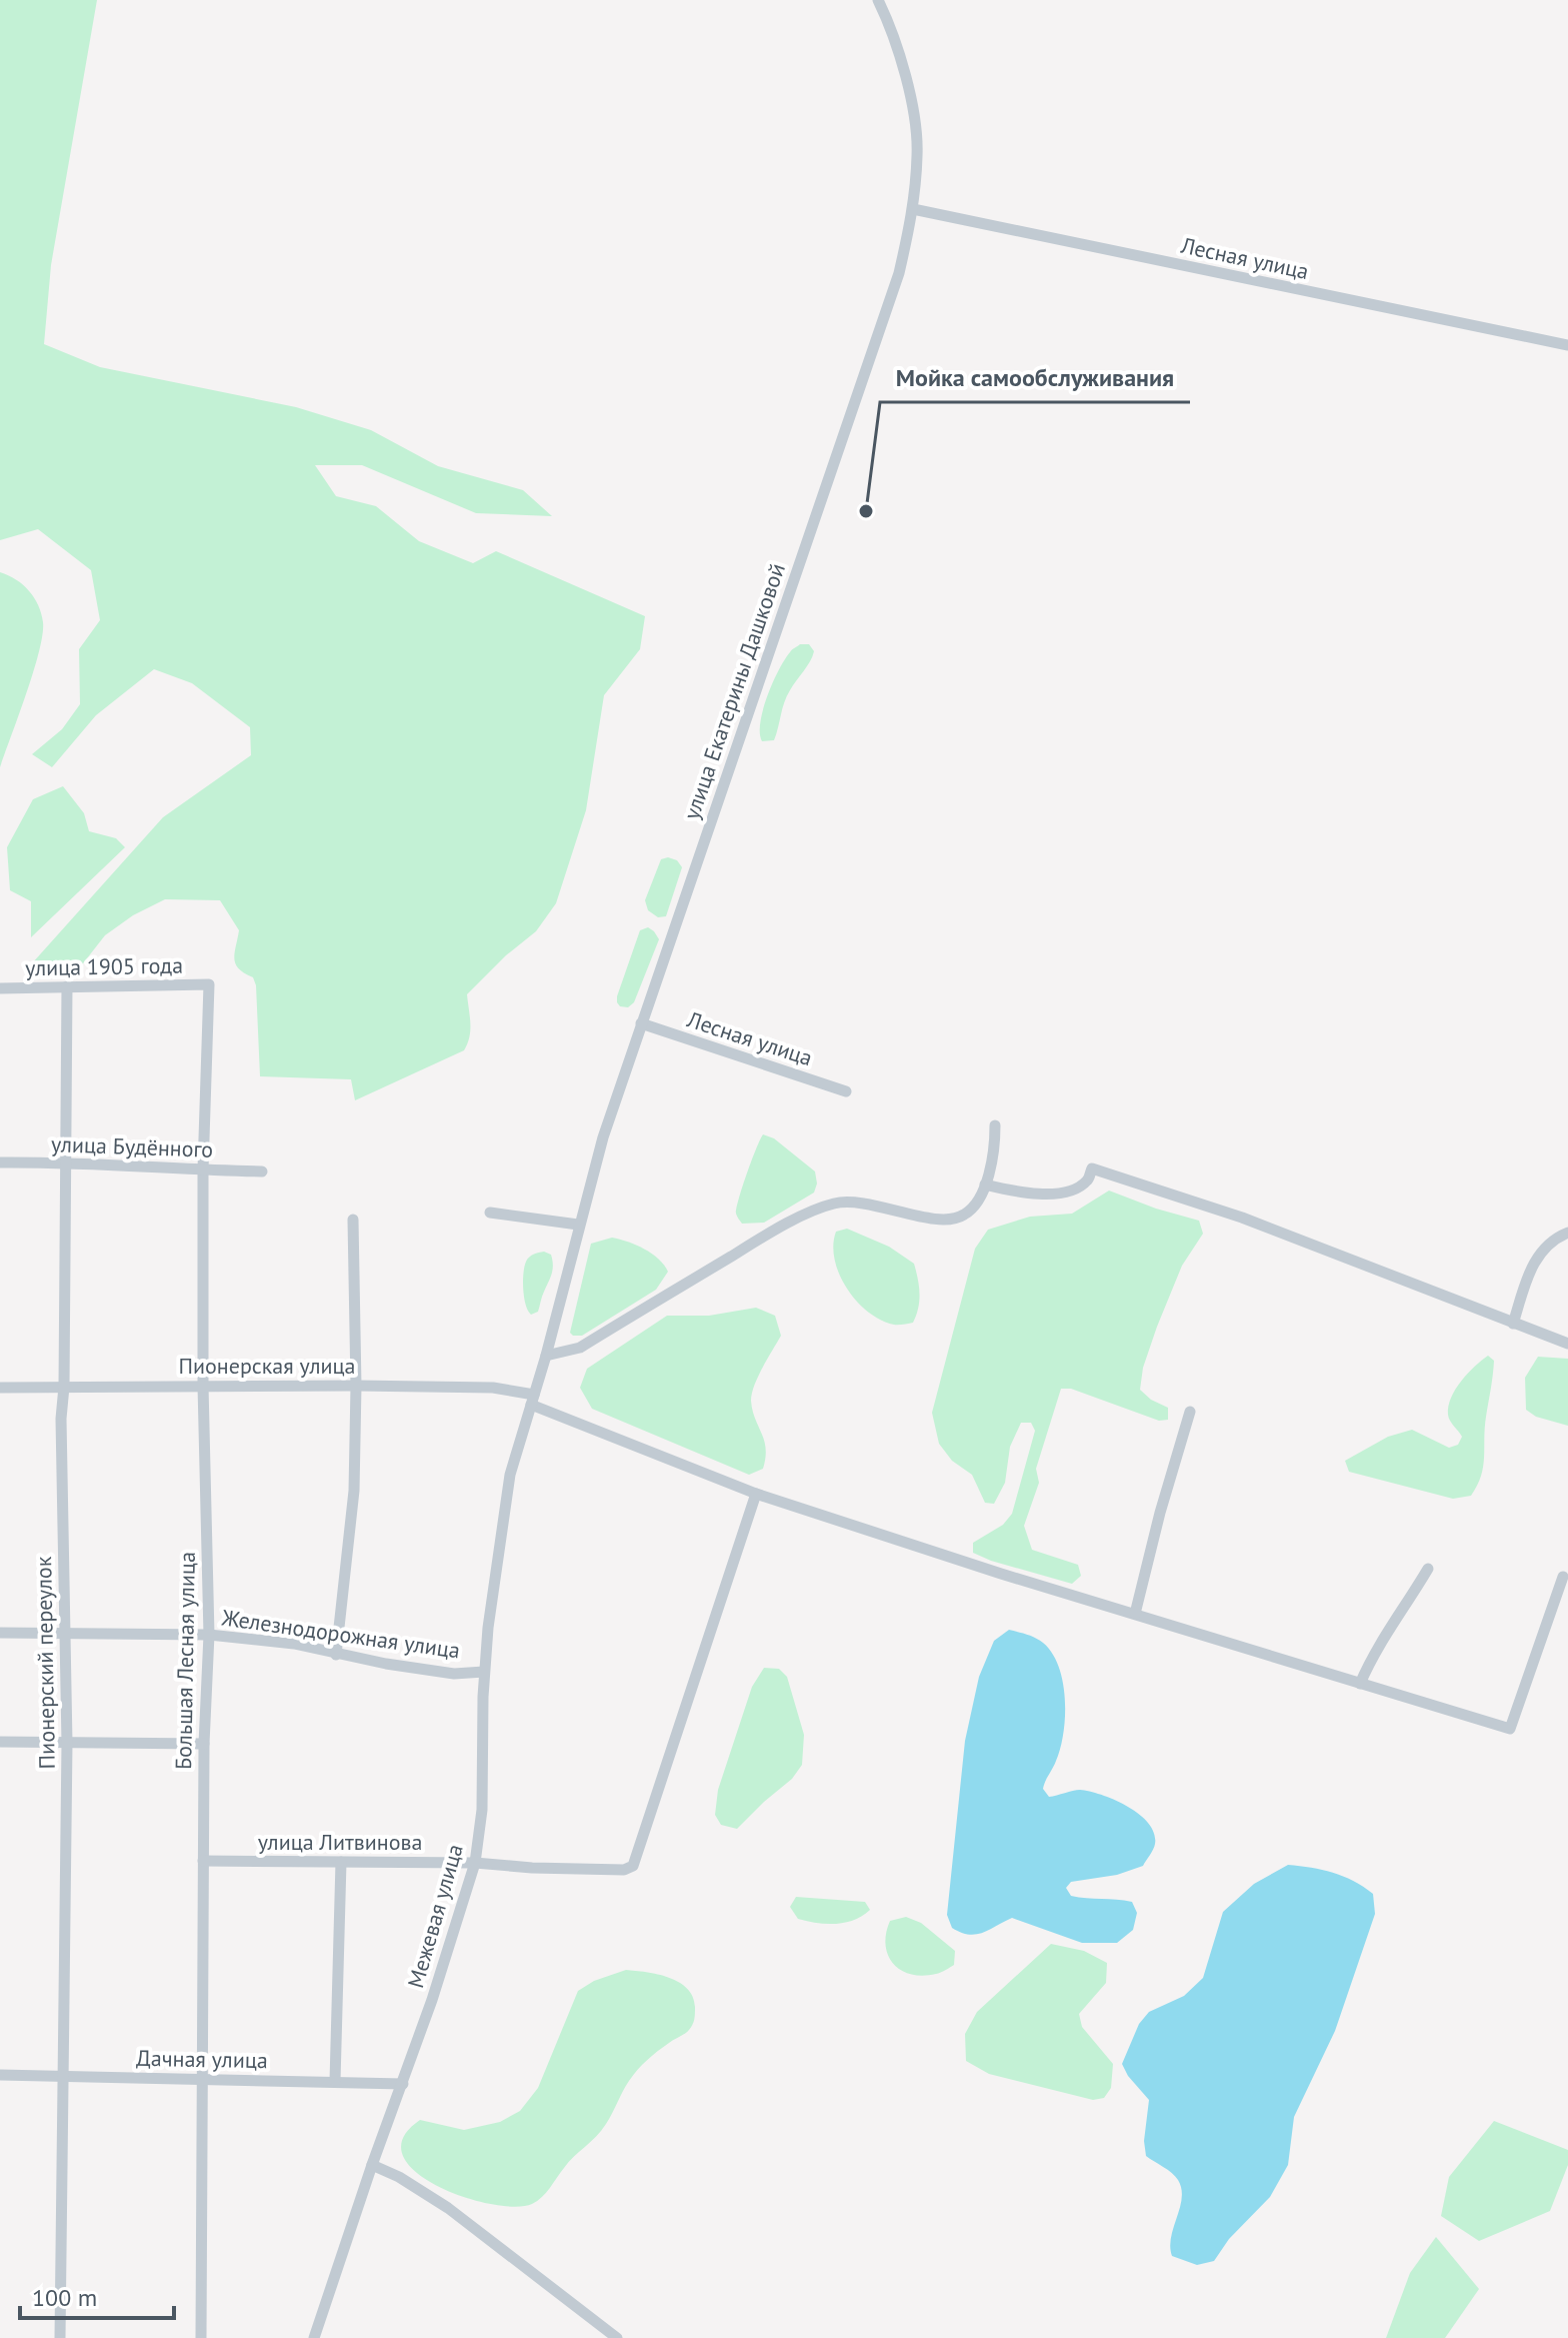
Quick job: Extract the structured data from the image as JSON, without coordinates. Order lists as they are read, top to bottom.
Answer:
{
  "streets": {
    "street": [
      "Лесная улица",
      "улица Екатерины Дашковой",
      "улица 1905 года",
      "улица Будённого",
      "Пионерская улица",
      "Железнодорожная улица",
      "Большая Лесная улица",
      "Пионерский переулок",
      "улица Литвинова",
      "Межевая улица",
      "Дачная улица"
    ]
  },
  "crossings": [
    ["Лесная улица", "улица Екатерины Дашковой"],
    ["улица Екатерины Дашковой", "Пионерская улица"],
    ["улица Екатерины Дашковой", "Межевая улица"],
    ["улица 1905 года", "Большая Лесная улица"],
    ["улица 1905 года", "Пионерский переулок"],
    ["улица Будённого", "Большая Лесная улица"],
    ["улица Будённого", "Пионерский переулок"],
    ["Пионерская улица", "Большая Лесная улица"],
    ["Пионерская улица", "Пионерский переулок"],
    ["Пионерская улица", "улица Литвинова"],
    ["Пионерская улица", "Межевая улица"],
    ["Железнодорожная улица", "Большая Лесная улица"],
    ["Железнодорожная улица", "Пионерский переулок"],
    ["Железнодорожная улица", "Межевая улица"],
    ["Большая Лесная улица", "улица Литвинова"],
    ["Большая Лесная улица", "Дачная улица"],
    ["Пионерский переулок", "Дачная улица"],
    ["улица Литвинова", "Межевая улица"],
    ["Межевая улица", "Дачная улица"]
  ],
  "places": ["Мойка самообслуживания"],
  "scale_bar": "100 m"
}
